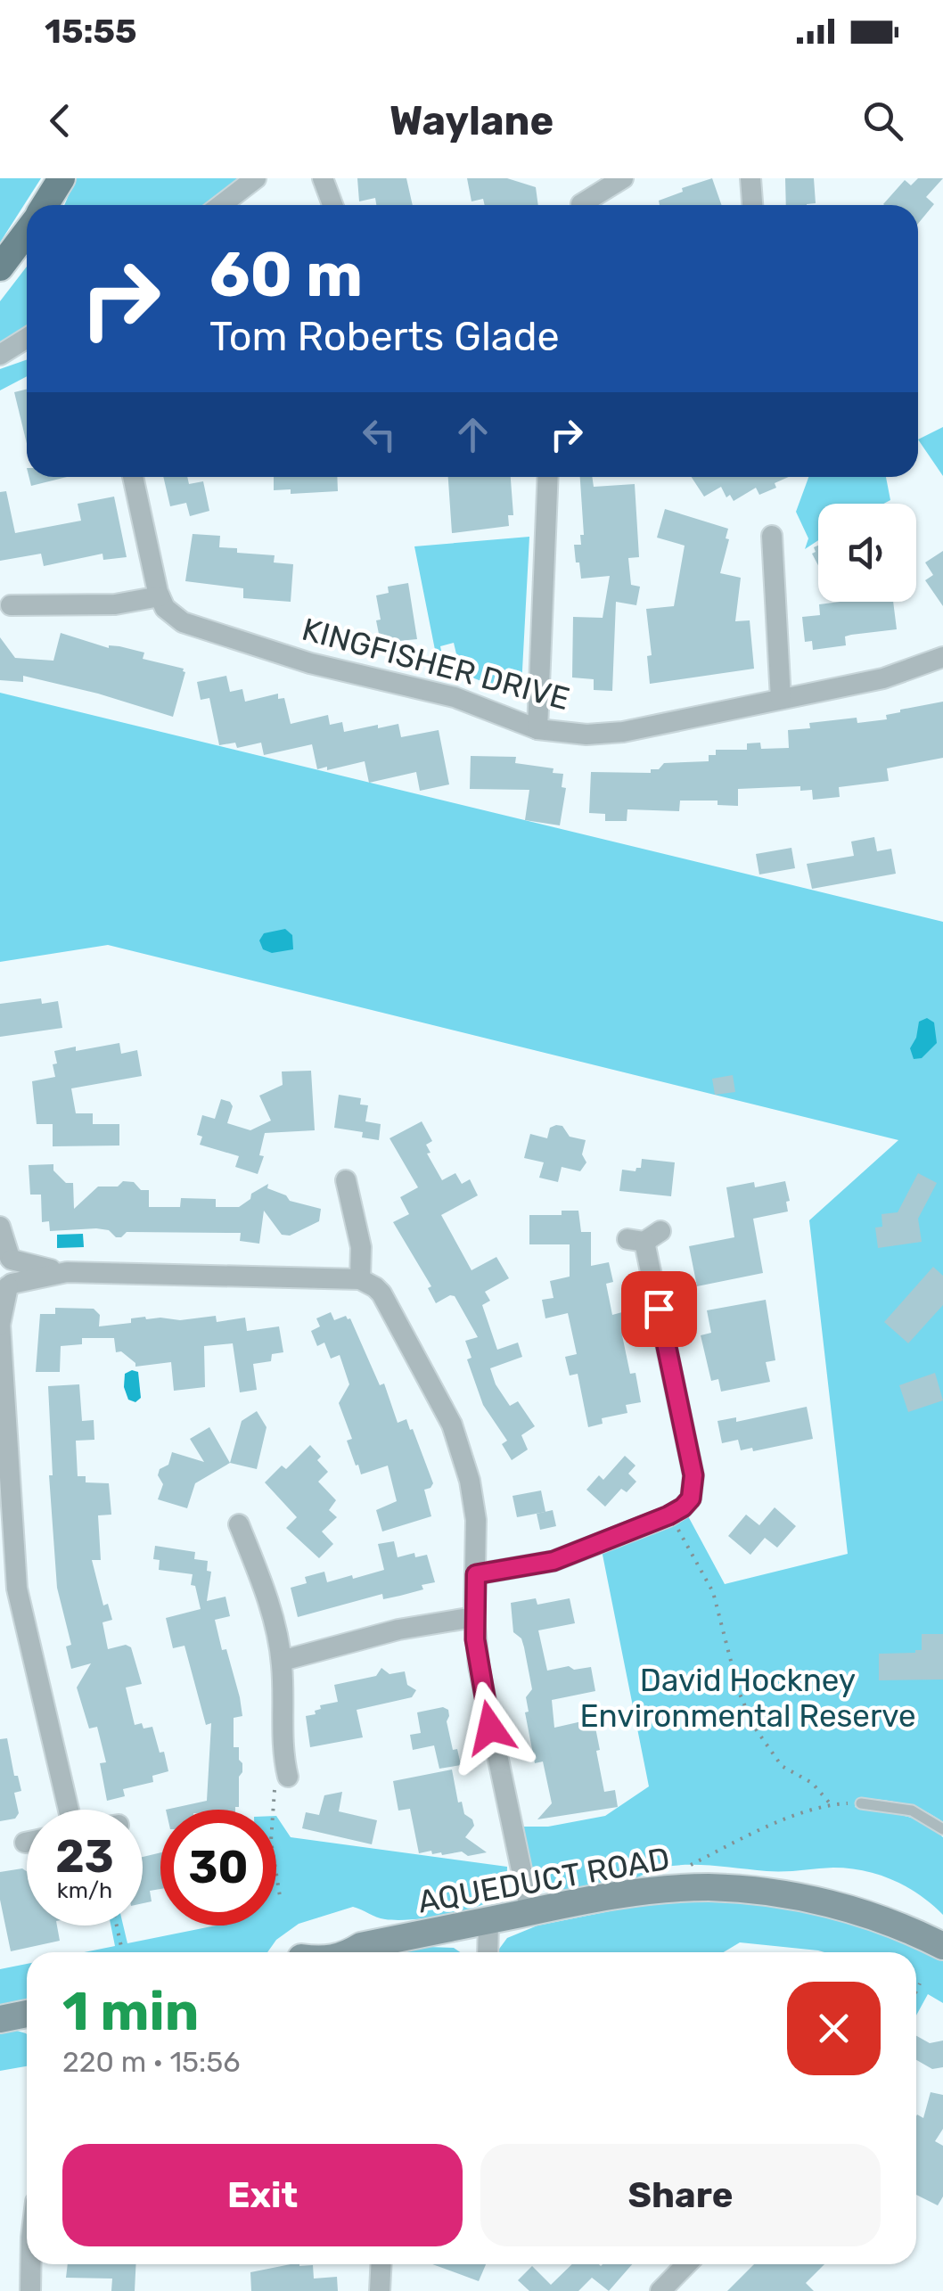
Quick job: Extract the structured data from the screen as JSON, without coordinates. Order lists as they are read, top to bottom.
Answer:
{
  "streets": {
    "main road": ["AQUEDUCT ROAD"],
    "street": ["KINGFISHER DRIVE"]
  },
  "parks": ["David Hockney Environmental Reserve"],
  "page": {
    "status": "15:55",
    "header": "Waylane",
    "turn": ["60 m", "Tom Roberts Glade"],
    "speed": "23 km/h",
    "limit": "30",
    "heading": ["1 min", "220 m · 15:56"],
    "buttons": ["Exit", "Share"]
  }
}
